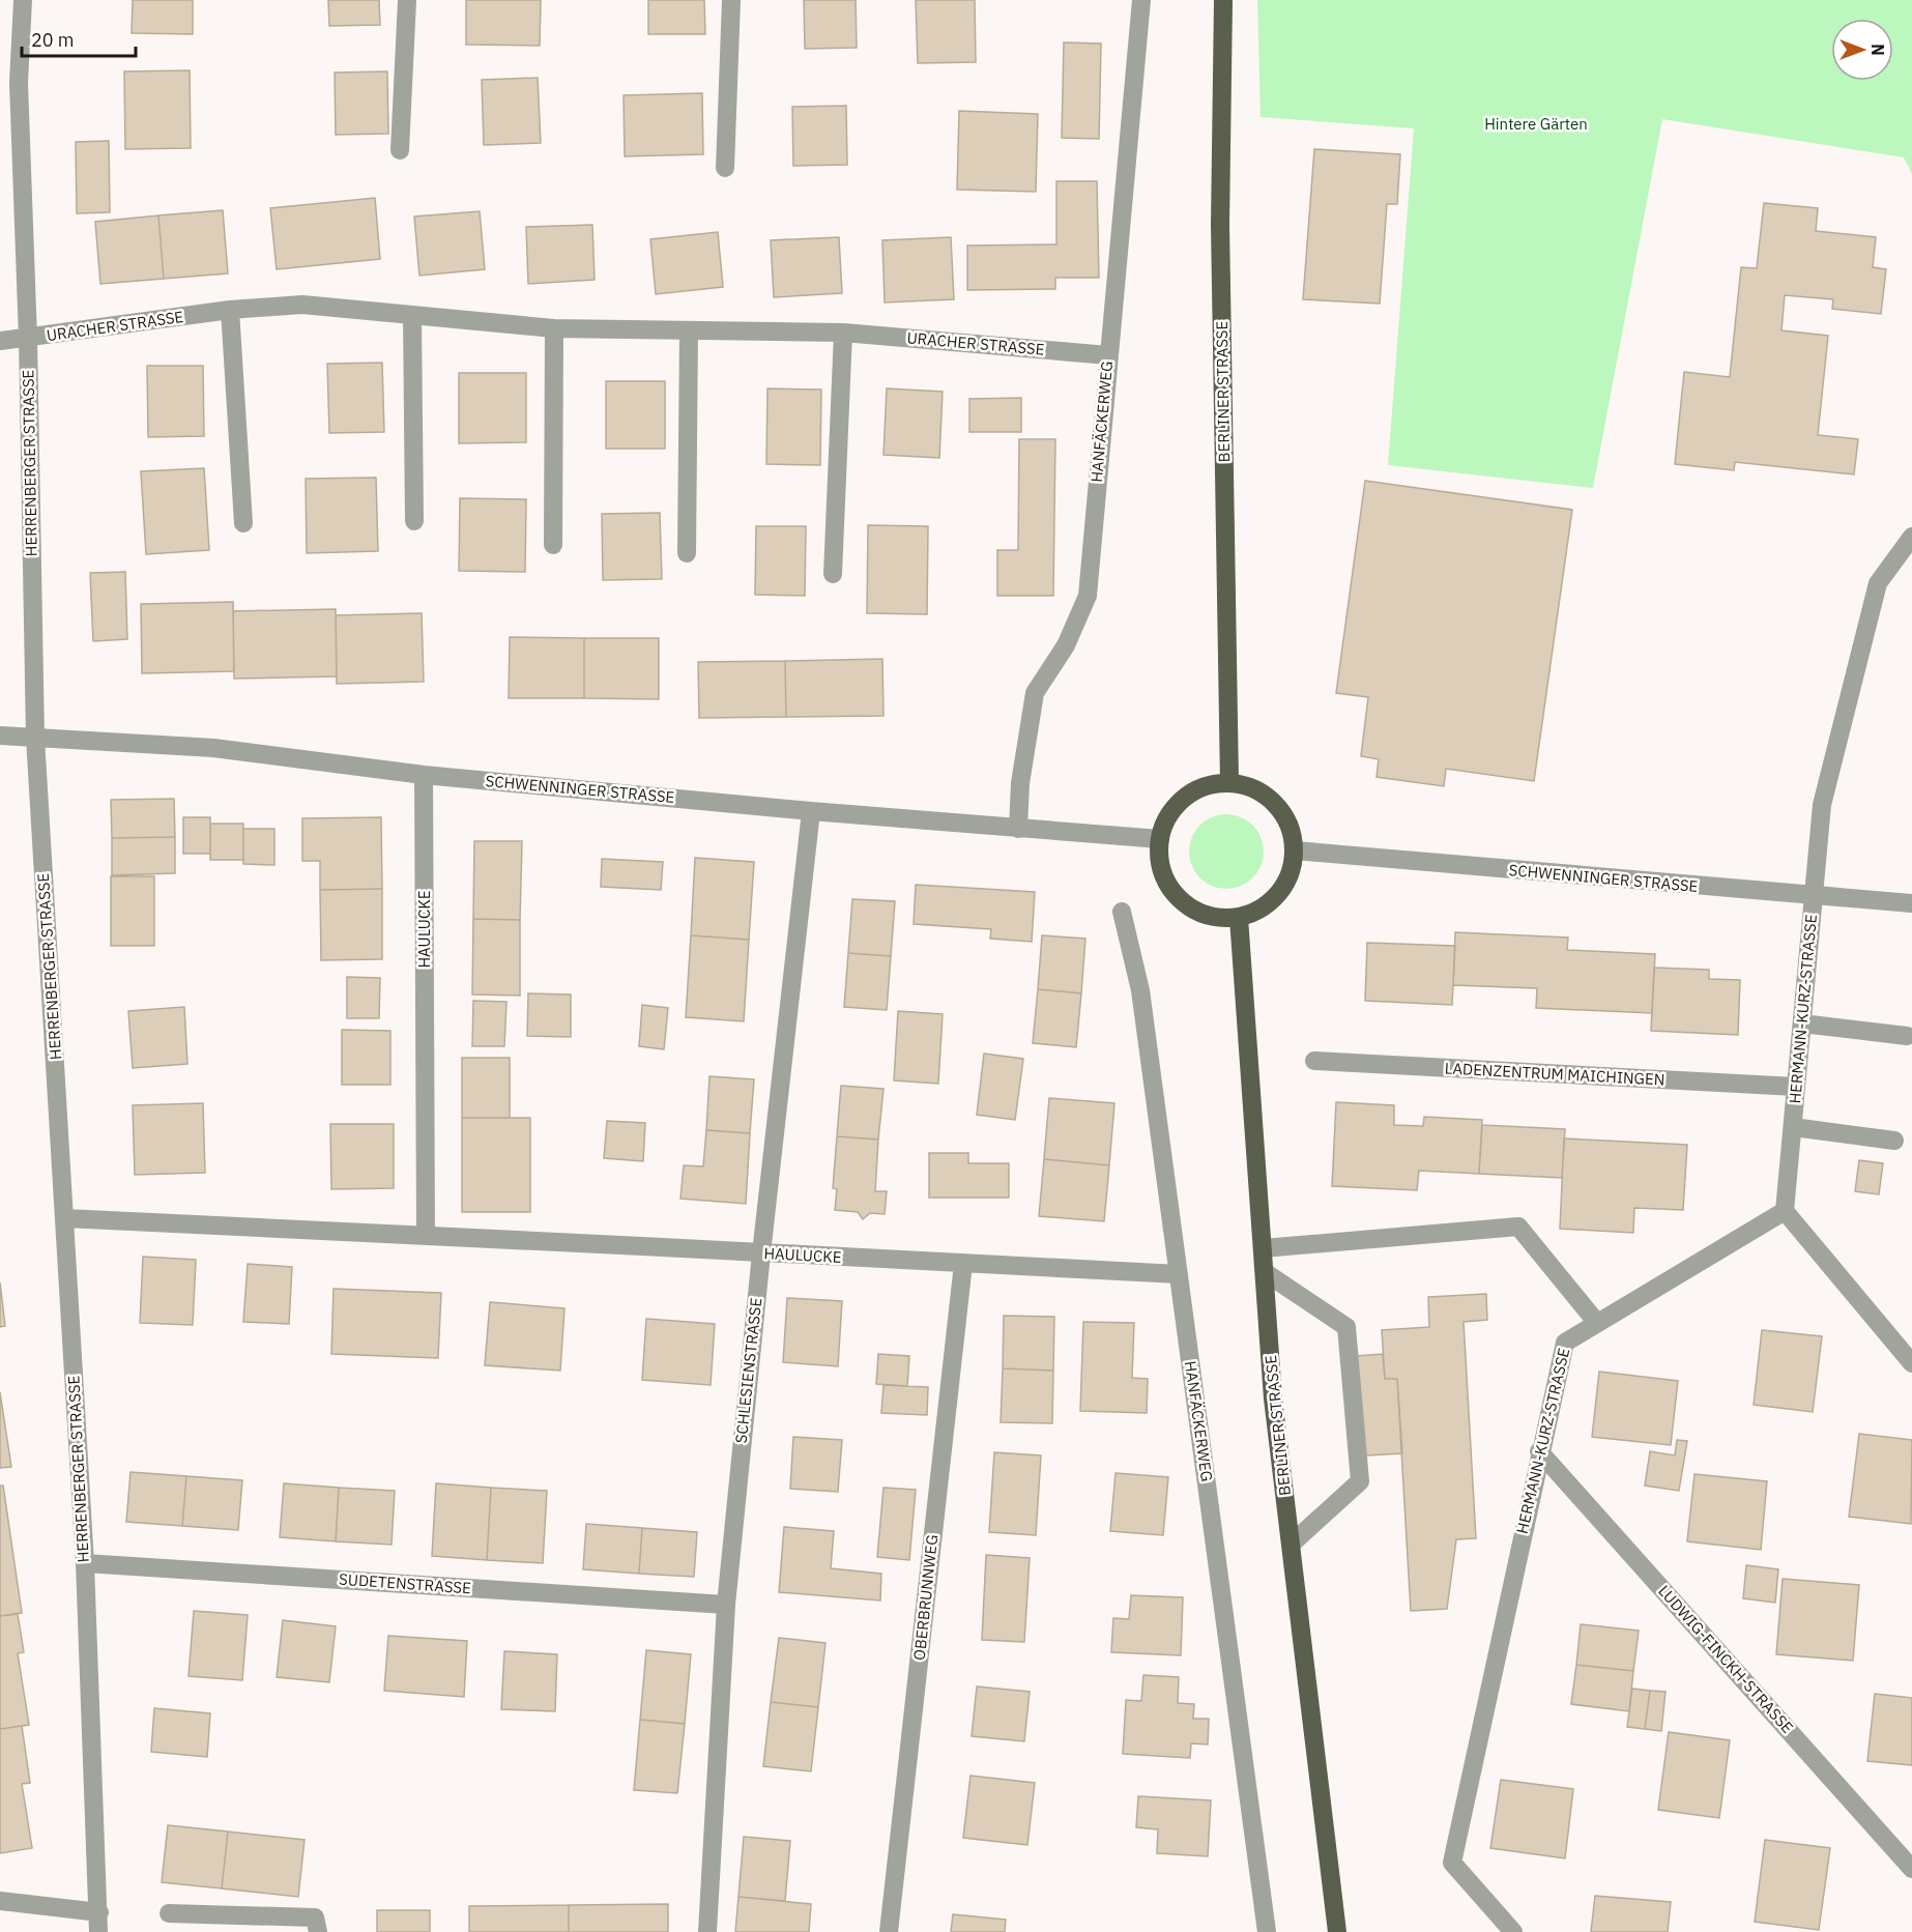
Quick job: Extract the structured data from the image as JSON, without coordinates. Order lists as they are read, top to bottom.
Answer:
{
  "streets": {
    "main road": ["BERLINER STRASSE"],
    "street": [
      "URACHER STRASSE",
      "HANFÄCKERWEG",
      "HERRENBERGER STRASSE",
      "SCHWENNINGER STRASSE",
      "HAULUCKE",
      "HERMANN-KURZ-STRASSE",
      "LADENZENTRUM MAICHINGEN",
      "SCHLESIENSTRASSE",
      "SUDETENSTRASSE",
      "OBERBRUNNWEG",
      "LUDWIG-FINCKH-STRASSE"
    ]
  },
  "crossings": [
    ["URACHER STRASSE", "HANFÄCKERWEG"],
    ["URACHER STRASSE", "HERRENBERGER STRASSE"],
    ["BERLINER STRASSE", "SCHWENNINGER STRASSE"],
    ["HANFÄCKERWEG", "SCHWENNINGER STRASSE"],
    ["HANFÄCKERWEG", "HAULUCKE"],
    ["HERRENBERGER STRASSE", "SCHWENNINGER STRASSE"],
    ["HERRENBERGER STRASSE", "HAULUCKE"],
    ["HERRENBERGER STRASSE", "SUDETENSTRASSE"],
    ["SCHWENNINGER STRASSE", "HAULUCKE"],
    ["SCHWENNINGER STRASSE", "HERMANN-KURZ-STRASSE"],
    ["SCHWENNINGER STRASSE", "SCHLESIENSTRASSE"],
    ["HAULUCKE", "SCHLESIENSTRASSE"],
    ["HAULUCKE", "OBERBRUNNWEG"],
    ["HERMANN-KURZ-STRASSE", "LADENZENTRUM MAICHINGEN"],
    ["HERMANN-KURZ-STRASSE", "LUDWIG-FINCKH-STRASSE"],
    ["SCHLESIENSTRASSE", "SUDETENSTRASSE"]
  ],
  "parks": ["Hintere Gärten"],
  "scale_bar": "20 m",
  "north": "right"
}
